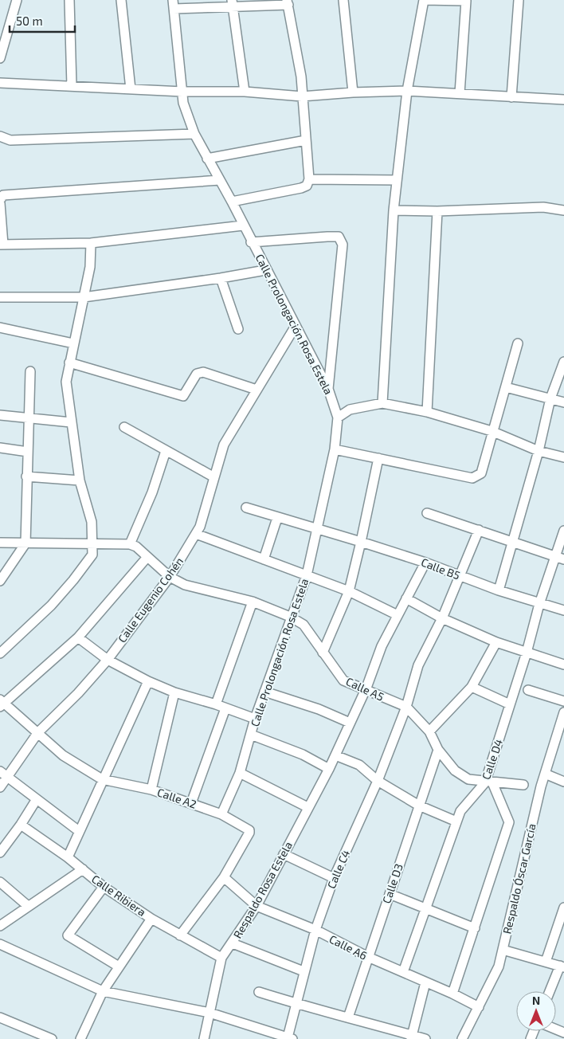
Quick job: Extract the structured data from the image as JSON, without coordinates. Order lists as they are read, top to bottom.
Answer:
{
  "streets": {
    "street": [
      "Calle Prolongación Rosa Estela",
      "Calle B5",
      "Calle Eugenio Cohén",
      "Calle A5",
      "Calle D4",
      "Calle A2",
      "Calle C4",
      "Respaldo Óscar García",
      "Calle D3",
      "Respaldo Rosa Estela",
      "Calle Ribiera",
      "Calle A6"
    ]
  },
  "crossings": [
    ["Calle Prolongación Rosa Estela", "Calle B5"],
    ["Calle Prolongación Rosa Estela", "Calle Eugenio Cohén"],
    ["Calle Prolongación Rosa Estela", "Calle A5"],
    ["Calle Prolongación Rosa Estela", "Calle A2"],
    ["Calle B5", "Calle D4"],
    ["Calle B5", "Respaldo Rosa Estela"],
    ["Calle Eugenio Cohén", "Calle A5"],
    ["Calle Eugenio Cohén", "Calle A2"],
    ["Calle A5", "Calle D4"],
    ["Calle A5", "Calle C4"],
    ["Calle A5", "Calle D3"],
    ["Calle A5", "Respaldo Rosa Estela"],
    ["Calle D4", "Calle A6"],
    ["Calle A2", "Calle Ribiera"],
    ["Calle A2", "Calle A6"],
    ["Calle C4", "Calle A6"],
    ["Respaldo Óscar García", "Calle A6"],
    ["Calle D3", "Calle A6"],
    ["Respaldo Rosa Estela", "Calle Ribiera"],
    ["Respaldo Rosa Estela", "Calle A6"]
  ],
  "scale_bar": "50 m",
  "north": "top"
}
